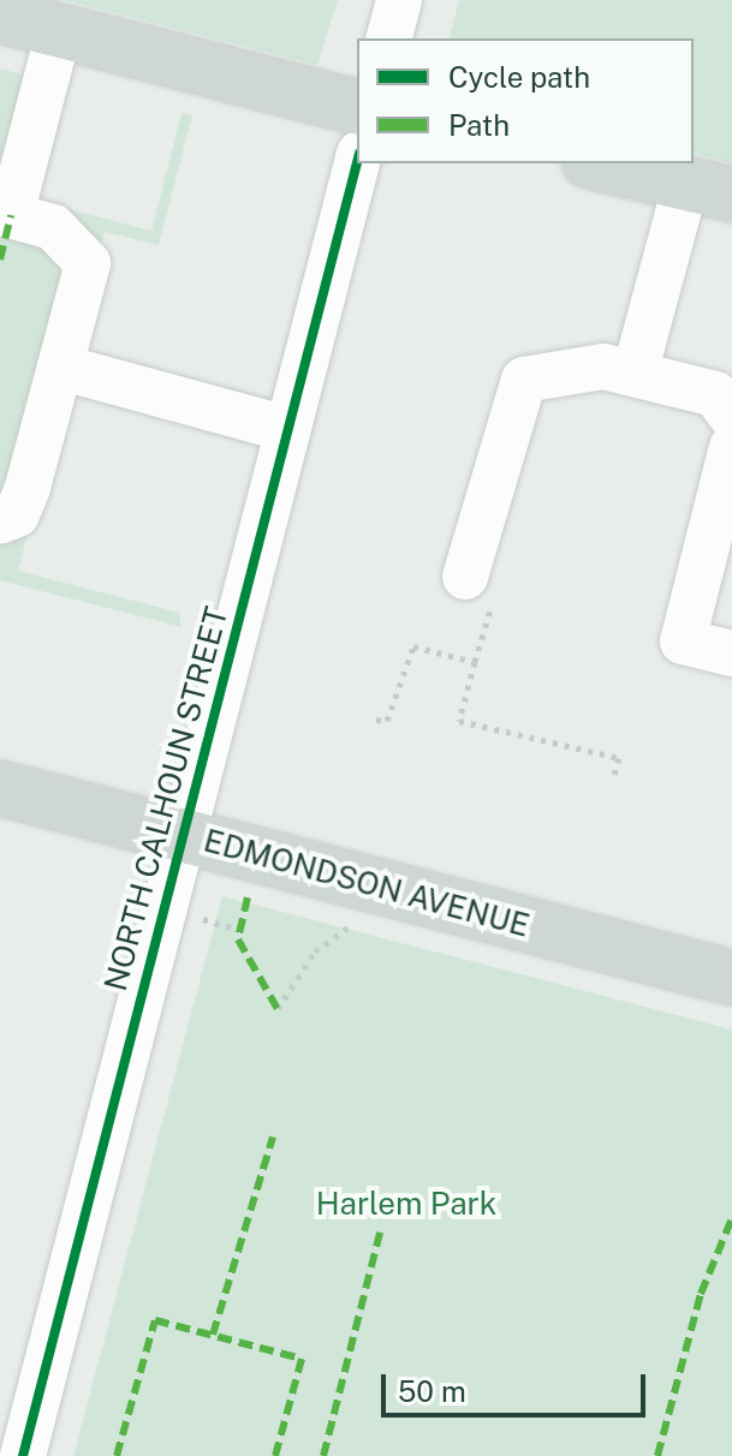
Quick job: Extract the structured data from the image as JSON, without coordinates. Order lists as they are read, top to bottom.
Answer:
{
  "streets": {
    "main road": ["EDMONDSON AVENUE"],
    "street": ["NORTH CALHOUN STREET"]
  },
  "crossings": [
    ["NORTH CALHOUN STREET", "EDMONDSON AVENUE"]
  ],
  "parks": ["Harlem Park"],
  "legend": ["Cycle path", "Path"],
  "scale_bar": "50 m"
}
